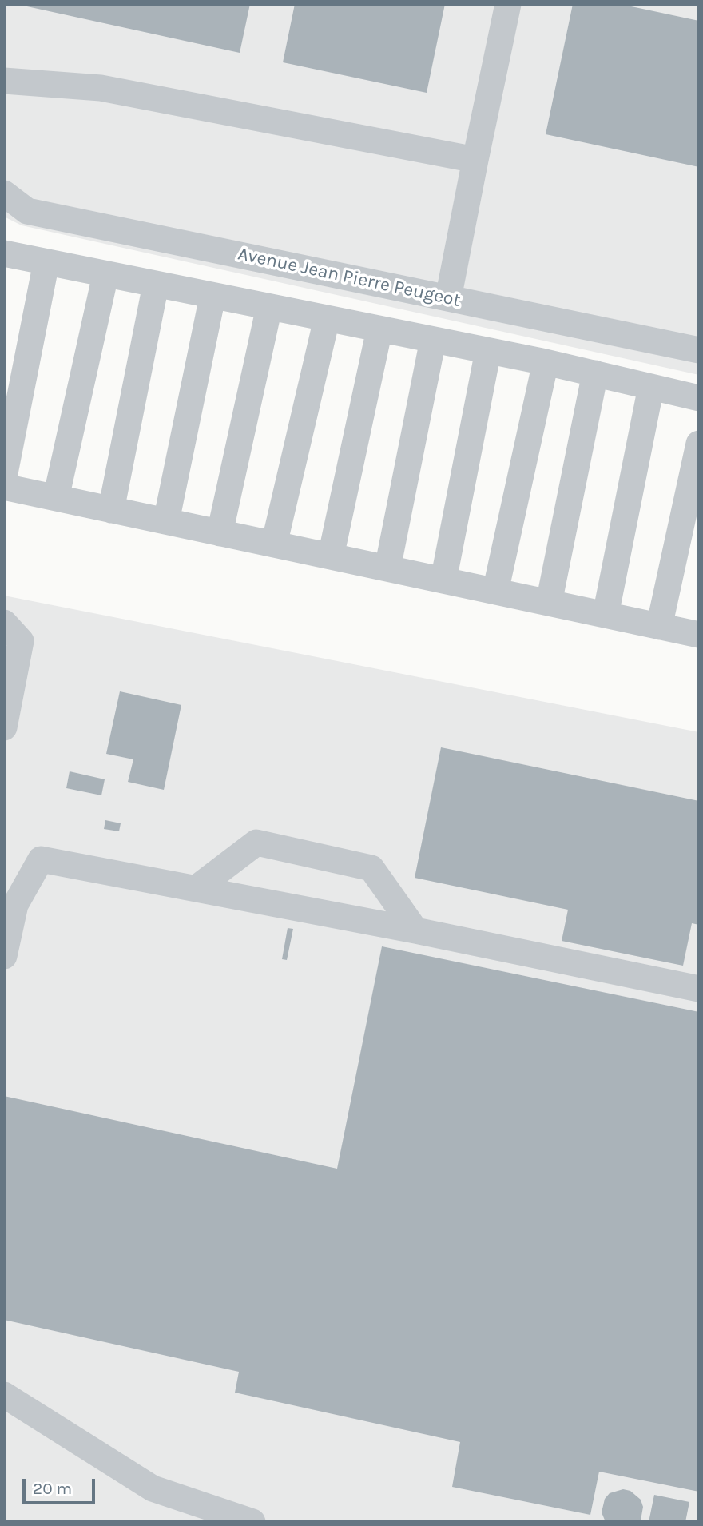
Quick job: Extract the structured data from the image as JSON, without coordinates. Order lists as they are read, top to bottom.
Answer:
{
  "streets": {
    "street": ["Avenue Jean Pierre Peugeot"]
  },
  "scale_bar": "20 m"
}
